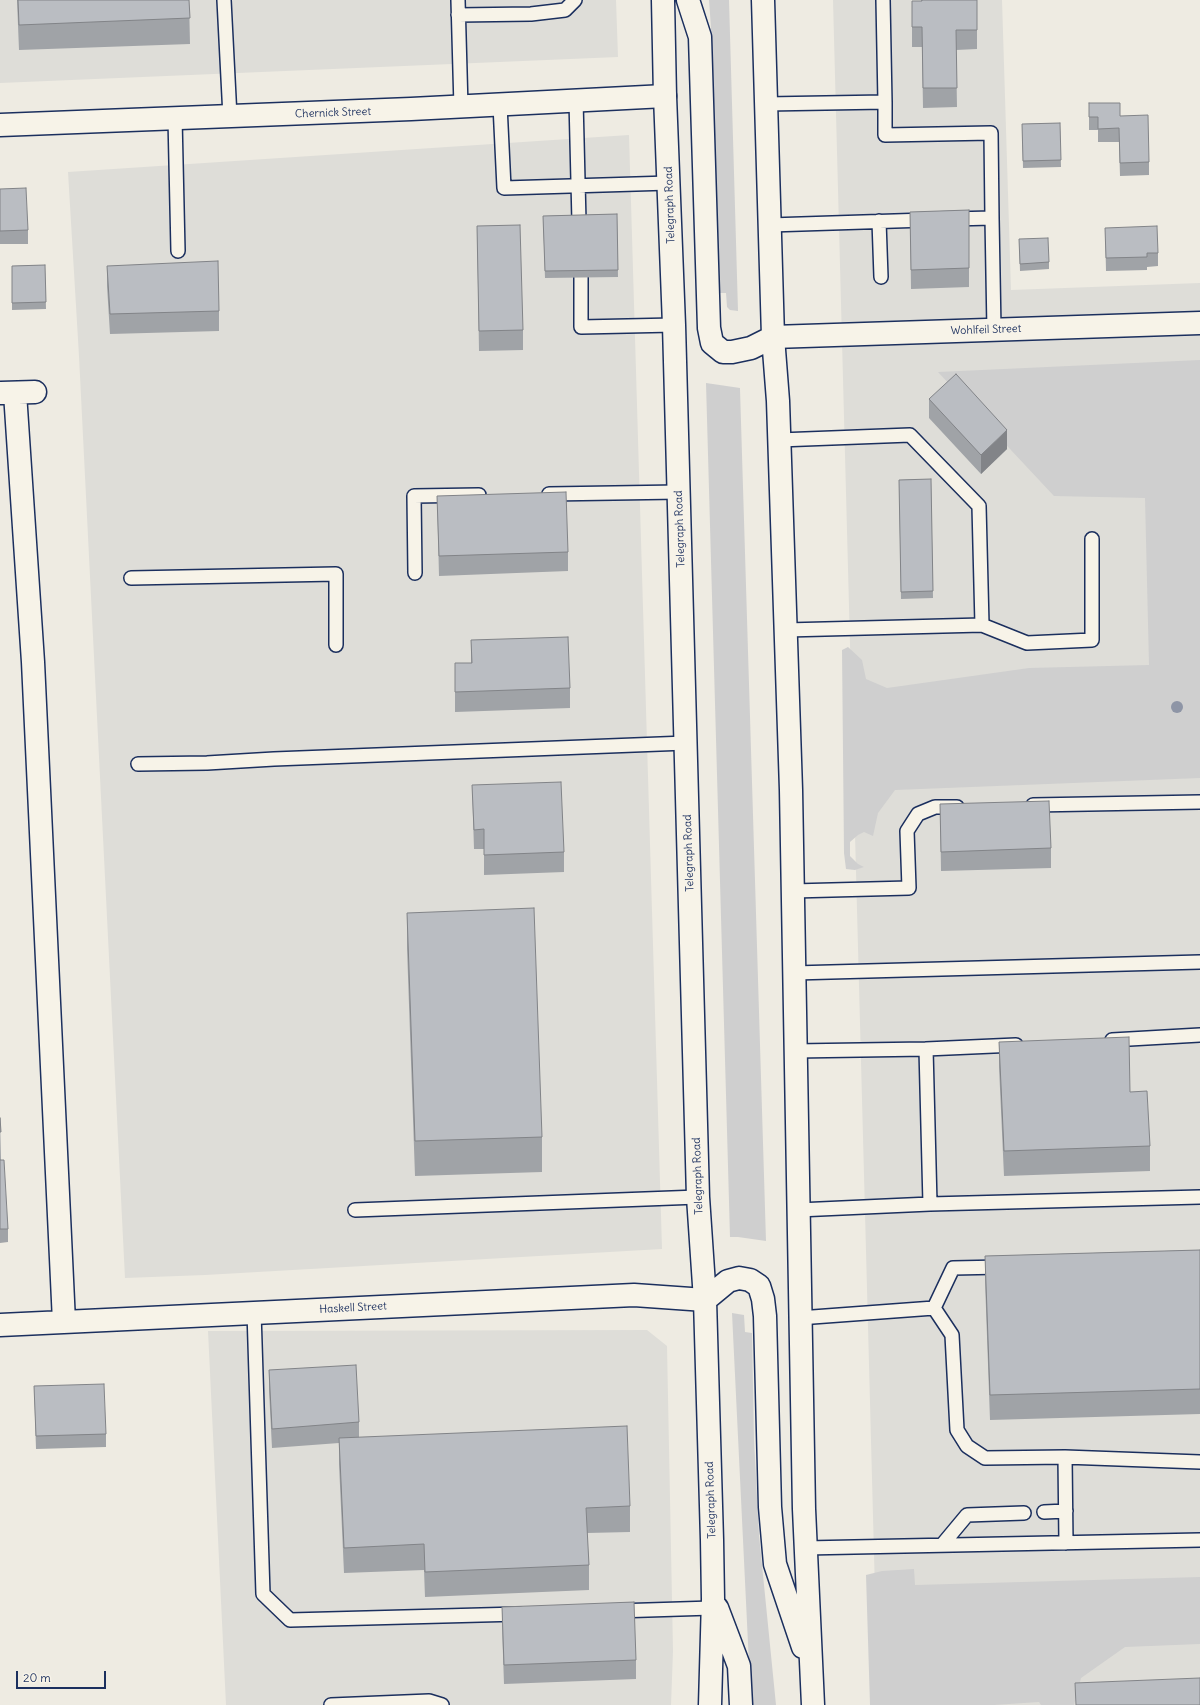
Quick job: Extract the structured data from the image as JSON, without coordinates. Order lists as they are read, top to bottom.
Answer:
{
  "streets": {
    "main road": [
      "Chernick Street",
      "Telegraph Road",
      "Wohlfeil Street",
      "Haskell Street"
    ]
  },
  "crossings": [
    ["Chernick Street", "Telegraph Road"],
    ["Telegraph Road", "Haskell Street"]
  ],
  "scale_bar": "20 m"
}
